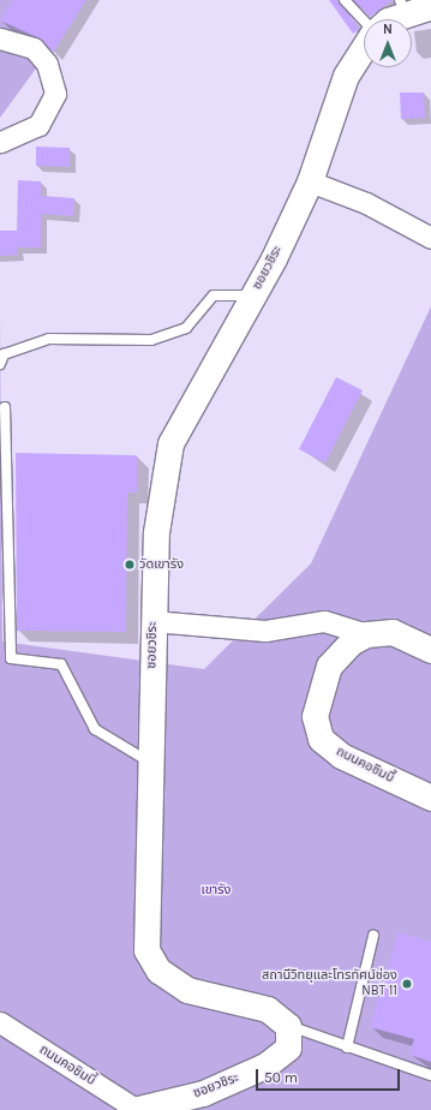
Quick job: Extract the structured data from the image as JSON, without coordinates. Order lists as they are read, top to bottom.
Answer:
{
  "streets": {
    "street": ["ซอยวชิระ", "ถนนคอซิมบี้"]
  },
  "crossings": [
    ["ซอยวชิระ", "ถนนคอซิมบี้"]
  ],
  "parks": ["เขารัง"],
  "places": ["วัดเขารัง", "สถานีวิทยุและโทรทัศน์ช่อง NBT 11"],
  "scale_bar": "50 m",
  "north": "top"
}
